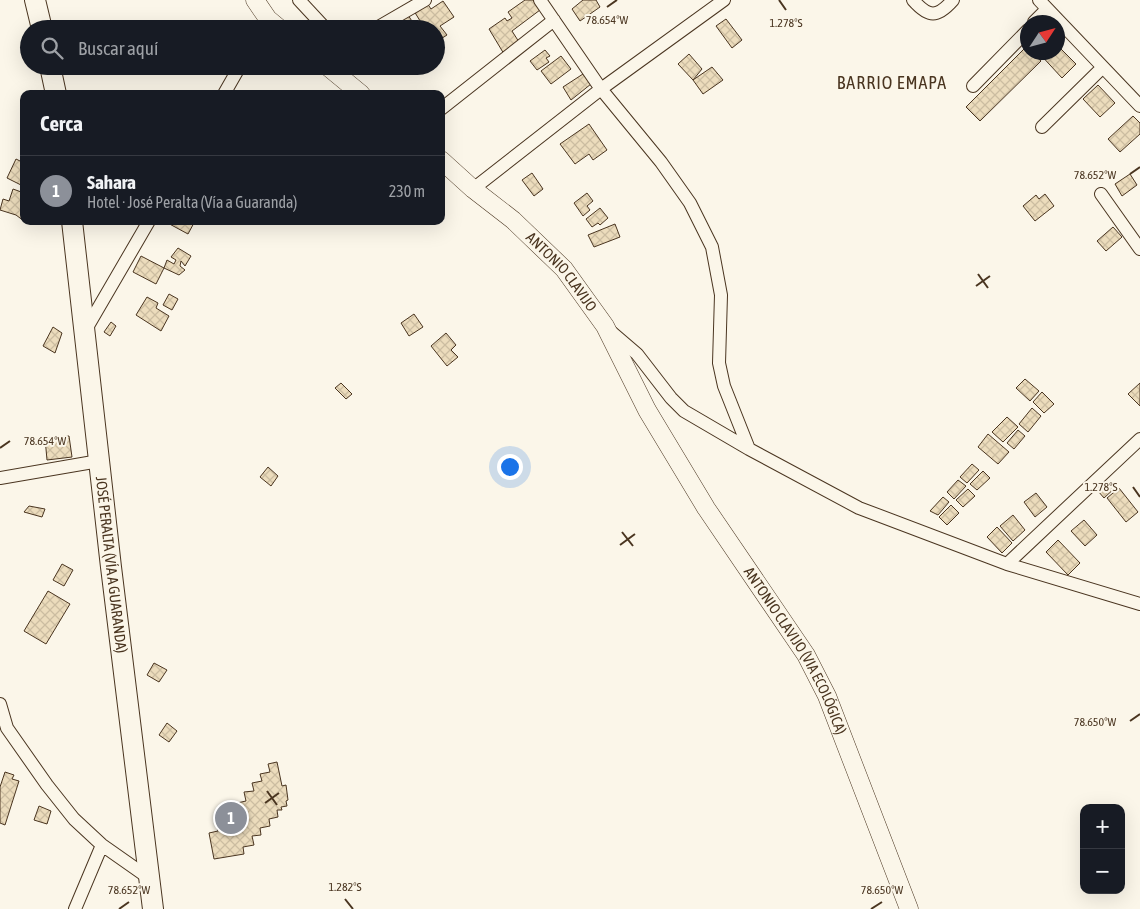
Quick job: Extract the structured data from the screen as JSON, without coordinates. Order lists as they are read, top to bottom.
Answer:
{
  "streets": {
    "highway": ["JOSÉ PERALTA (VÍA A GUARANDA)"],
    "main road": ["ANTONIO CLAVIJO", "ANTONIO CLAVIJO (VIA ECOLÓGICA)"]
  },
  "crossings": [
    ["ANTONIO CLAVIJO", "ANTONIO CLAVIJO (VIA ECOLÓGICA)"]
  ],
  "districts": ["BARRIO EMAPA"],
  "north": "top right",
  "page": {
    "search": "Buscar aquí",
    "heading": "Cerca",
    "list": [
      {
        "mark": "1",
        "name": "Sahara",
        "note": "Hotel · José Peralta (Vía a Guaranda)",
        "value": "230 m"
      }
    ],
    "pins": "1",
    "map_buttons": ["+", "−"]
  },
  "coordinates": [
    "78.654°W",
    "1.278°S",
    "78.652°W",
    "78.650°W",
    "1.282°S"
  ]
}
